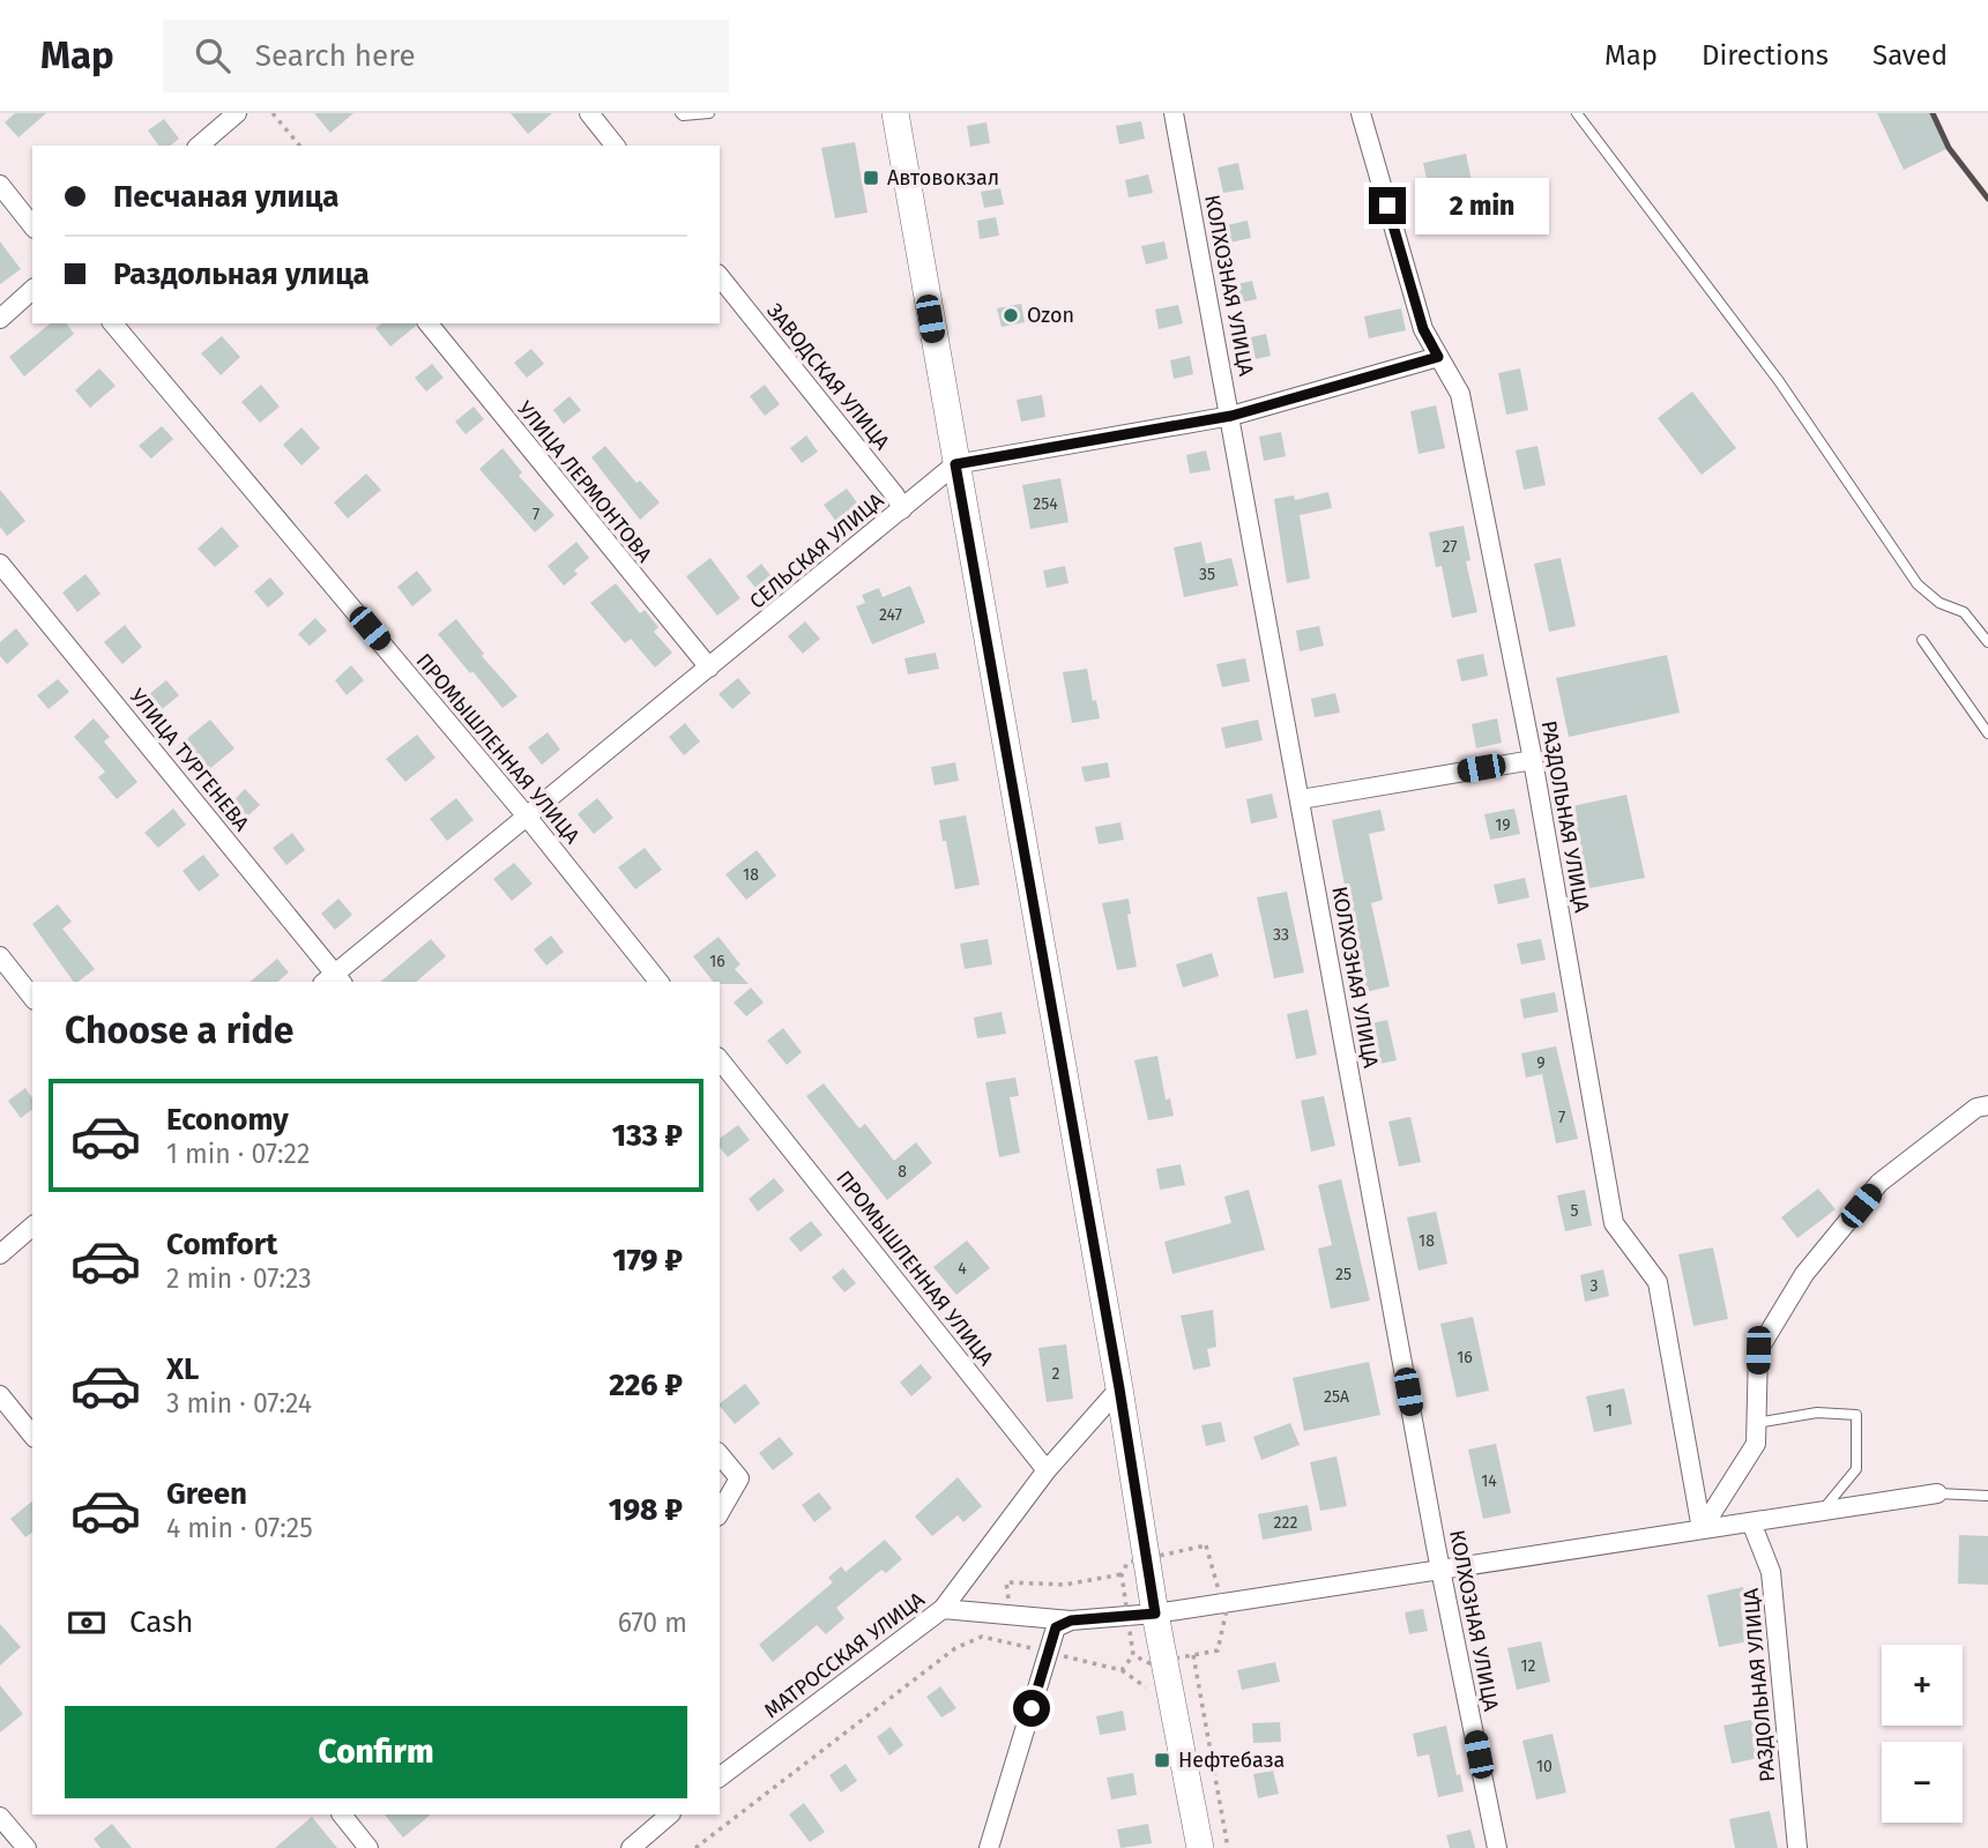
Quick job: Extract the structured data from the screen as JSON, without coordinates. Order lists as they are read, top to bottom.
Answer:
{
  "streets": {
    "street": [
      "КОЛХОЗНАЯ УЛИЦА",
      "ЗАВОДСКАЯ УЛИЦА",
      "УЛИЦА ЛЕРМОНТОВА",
      "СЕЛЬСКАЯ УЛИЦА",
      "ПРОМЫШЛЕННАЯ УЛИЦА",
      "УЛИЦА ТУРГЕНЕВА",
      "РАЗДОЛЬНАЯ УЛИЦА",
      "МАТРОССКАЯ УЛИЦА"
    ]
  },
  "crossings": [
    ["КОЛХОЗНАЯ УЛИЦА", "СЕЛЬСКАЯ УЛИЦА"],
    ["КОЛХОЗНАЯ УЛИЦА", "МАТРОССКАЯ УЛИЦА"],
    ["ЗАВОДСКАЯ УЛИЦА", "СЕЛЬСКАЯ УЛИЦА"],
    ["УЛИЦА ЛЕРМОНТОВА", "СЕЛЬСКАЯ УЛИЦА"],
    ["СЕЛЬСКАЯ УЛИЦА", "ПРОМЫШЛЕННАЯ УЛИЦА"],
    ["СЕЛЬСКАЯ УЛИЦА", "УЛИЦА ТУРГЕНЕВА"],
    ["СЕЛЬСКАЯ УЛИЦА", "РАЗДОЛЬНАЯ УЛИЦА"],
    ["РАЗДОЛЬНАЯ УЛИЦА", "МАТРОССКАЯ УЛИЦА"]
  ],
  "places": {
    "transit": ["Автовокзал", "Нефтебаза"],
    "other": ["Ozon"]
  },
  "house_numbers": [
    "254",
    "7",
    "27",
    "35",
    "247",
    "19",
    "18",
    "33",
    "16",
    "9",
    "7",
    "8",
    "5",
    "18",
    "4",
    "25",
    "3",
    "16",
    "2",
    "25А",
    "1",
    "14",
    "222",
    "12",
    "10"
  ],
  "page": {
    "header": "Map",
    "search": "Search here",
    "nav": ["Map", "Directions", "Saved"],
    "banner": ["Песчаная улица", "Раздольная улица"],
    "bubble": "2 min",
    "heading": "Choose a ride",
    "list": [
      {
        "name": "Economy",
        "note": "1 min · 07:22",
        "value": "133 ₽"
      },
      {
        "name": "Comfort",
        "note": "2 min · 07:23",
        "value": "179 ₽"
      },
      {
        "name": "XL",
        "note": "3 min · 07:24",
        "value": "226 ₽"
      },
      {
        "name": "Green",
        "note": "4 min · 07:25",
        "value": "198 ₽"
      }
    ],
    "pay": ["Cash", "670 m"],
    "map_buttons": ["+", "−"],
    "buttons": "Confirm"
  }
}
